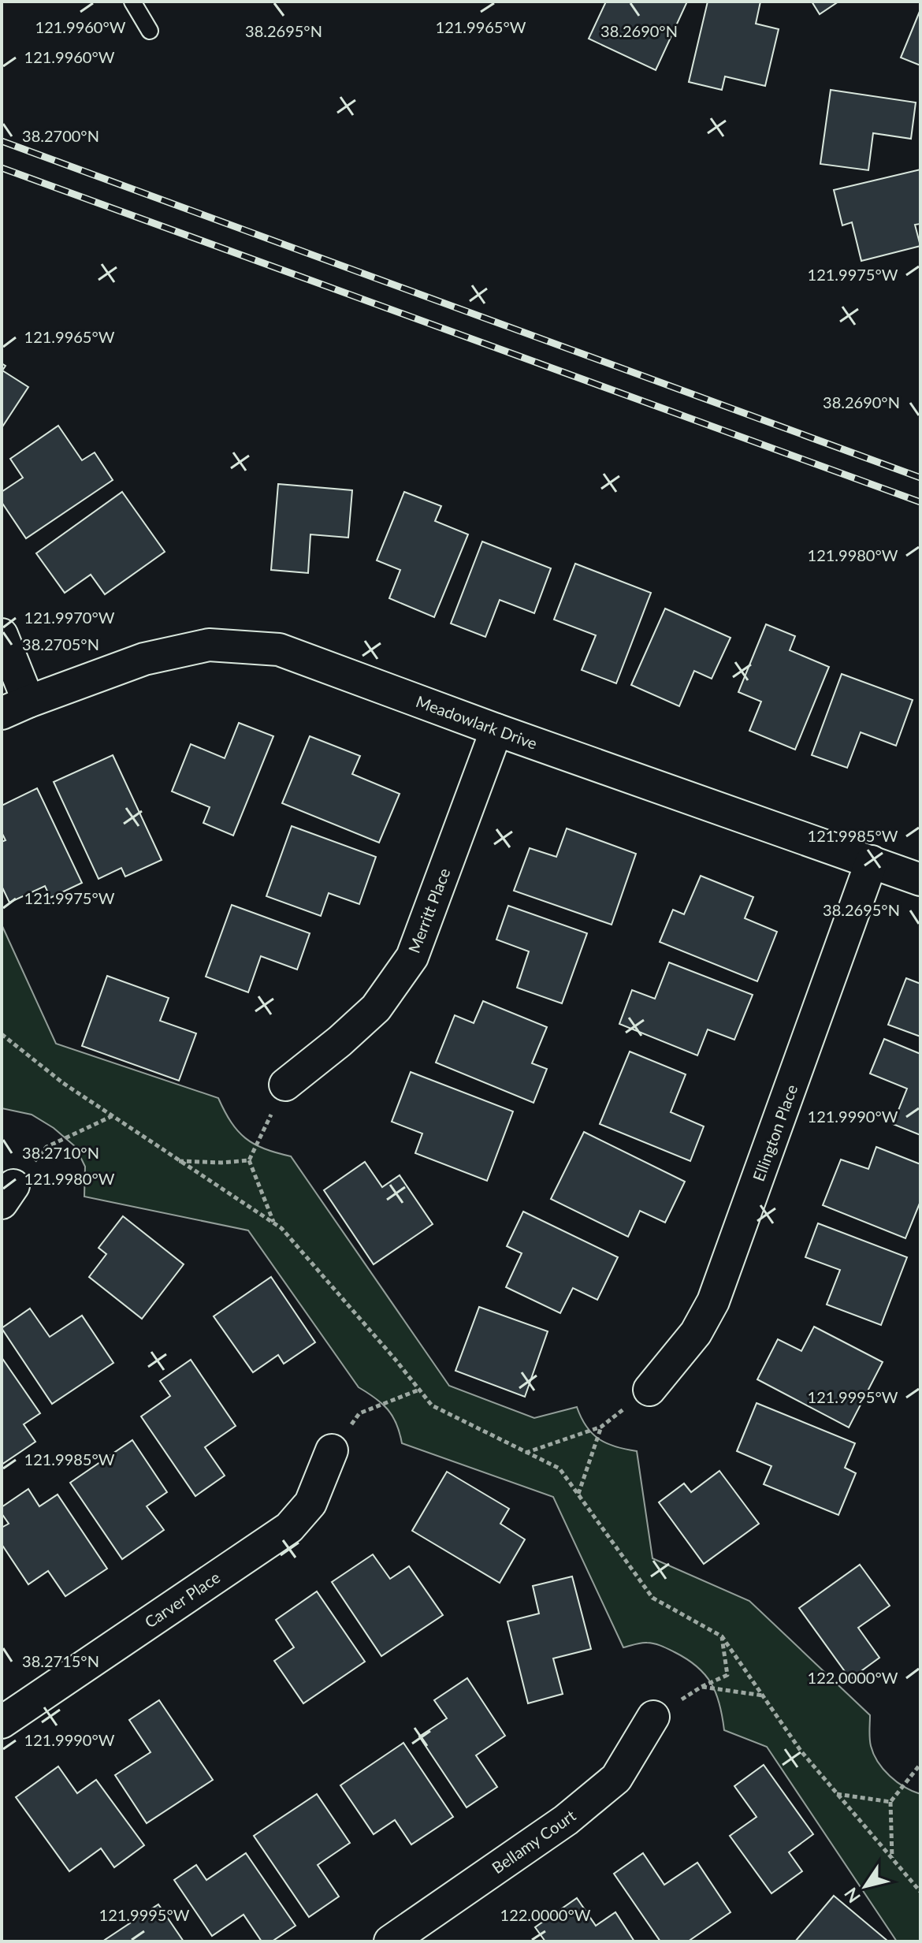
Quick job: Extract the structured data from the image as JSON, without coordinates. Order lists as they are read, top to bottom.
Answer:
{
  "streets": {
    "street": [
      "Meadowlark Drive",
      "Merritt Place",
      "Ellington Place",
      "Carver Place",
      "Bellamy Court"
    ]
  },
  "crossings": [
    ["Meadowlark Drive", "Merritt Place"],
    ["Meadowlark Drive", "Ellington Place"]
  ],
  "north": "bottom left",
  "coordinates": [
    "121.9960°W",
    "121.9965°W",
    "38.2695°N",
    "38.2690°N",
    "38.2700°N",
    "121.9975°W",
    "121.9980°W",
    "121.9970°W",
    "38.2705°N",
    "121.9985°W",
    "121.9990°W",
    "38.2710°N",
    "121.9995°W",
    "38.2715°N",
    "122.0000°W"
  ]
}
